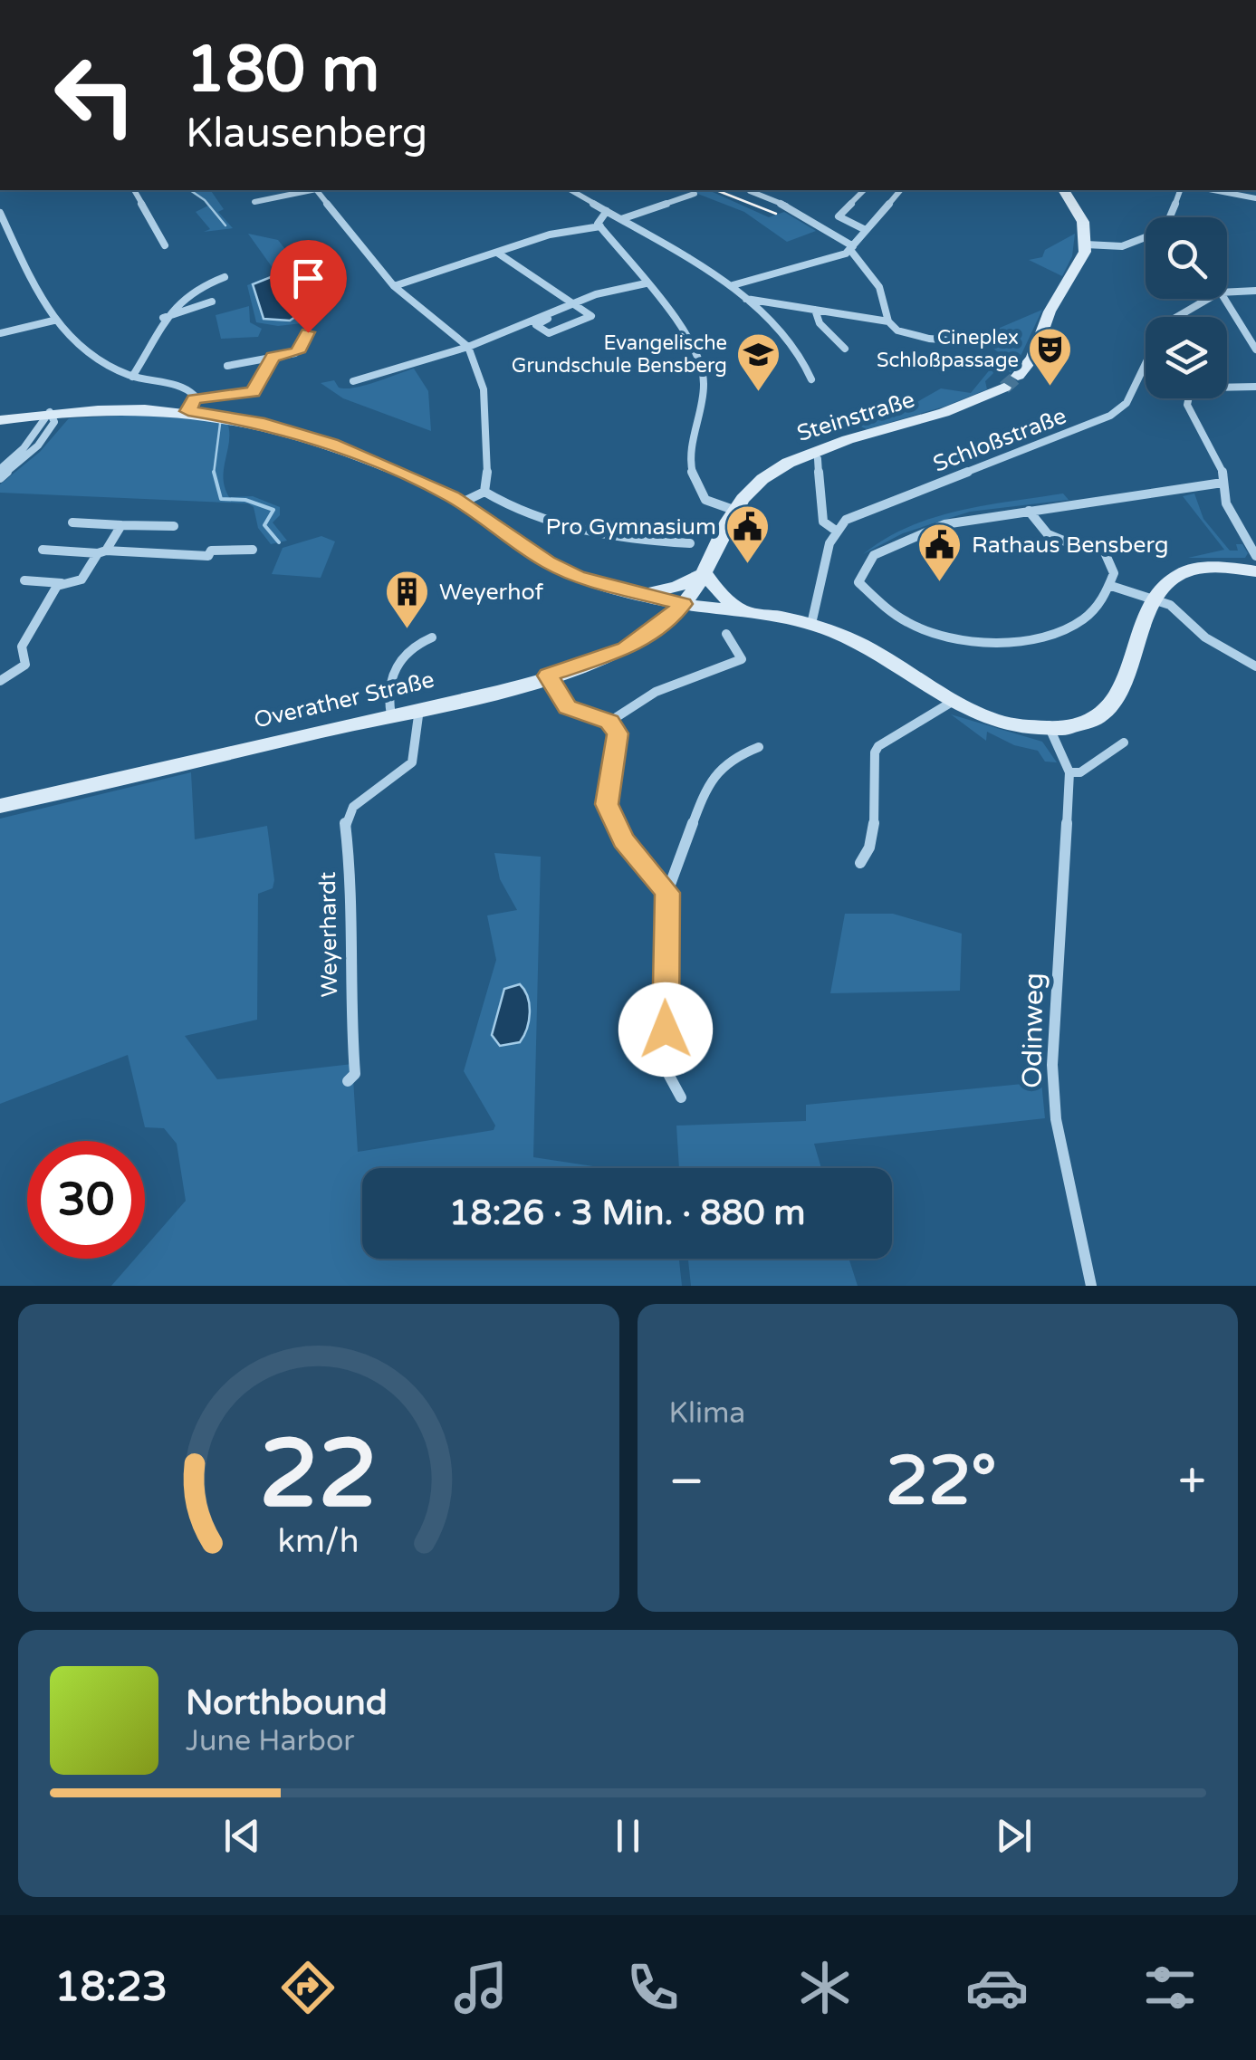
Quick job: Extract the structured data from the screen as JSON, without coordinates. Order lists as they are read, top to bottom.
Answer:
{
  "streets": {
    "main road": ["Steinstraße", "Overather Straße"],
    "street": ["Schloßstraße", "Weyerhardt", "Odinweg"]
  },
  "crossings": [
    ["Steinstraße", "Overather Straße"],
    ["Overather Straße", "Weyerhardt"]
  ],
  "places": {
    "theatre": ["Cineplex Schloßpassage"],
    "school or university": ["Evangelische Grundschule Bensberg"],
    "public building": ["Pro Gymnasium", "Rathaus Bensberg"],
    "building": ["Weyerhof"]
  },
  "page": {
    "turn": ["180 m", "Klausenberg"],
    "limit": "30",
    "trip": "18:26 · 3 Min. · 880 m",
    "tile": "Klima",
    "heat": ["−", "22°", "+"],
    "song": ["Northbound", "June Harbor"],
    "tabs": "18:23",
    "gauge": ["22", "km/h"]
  }
}
